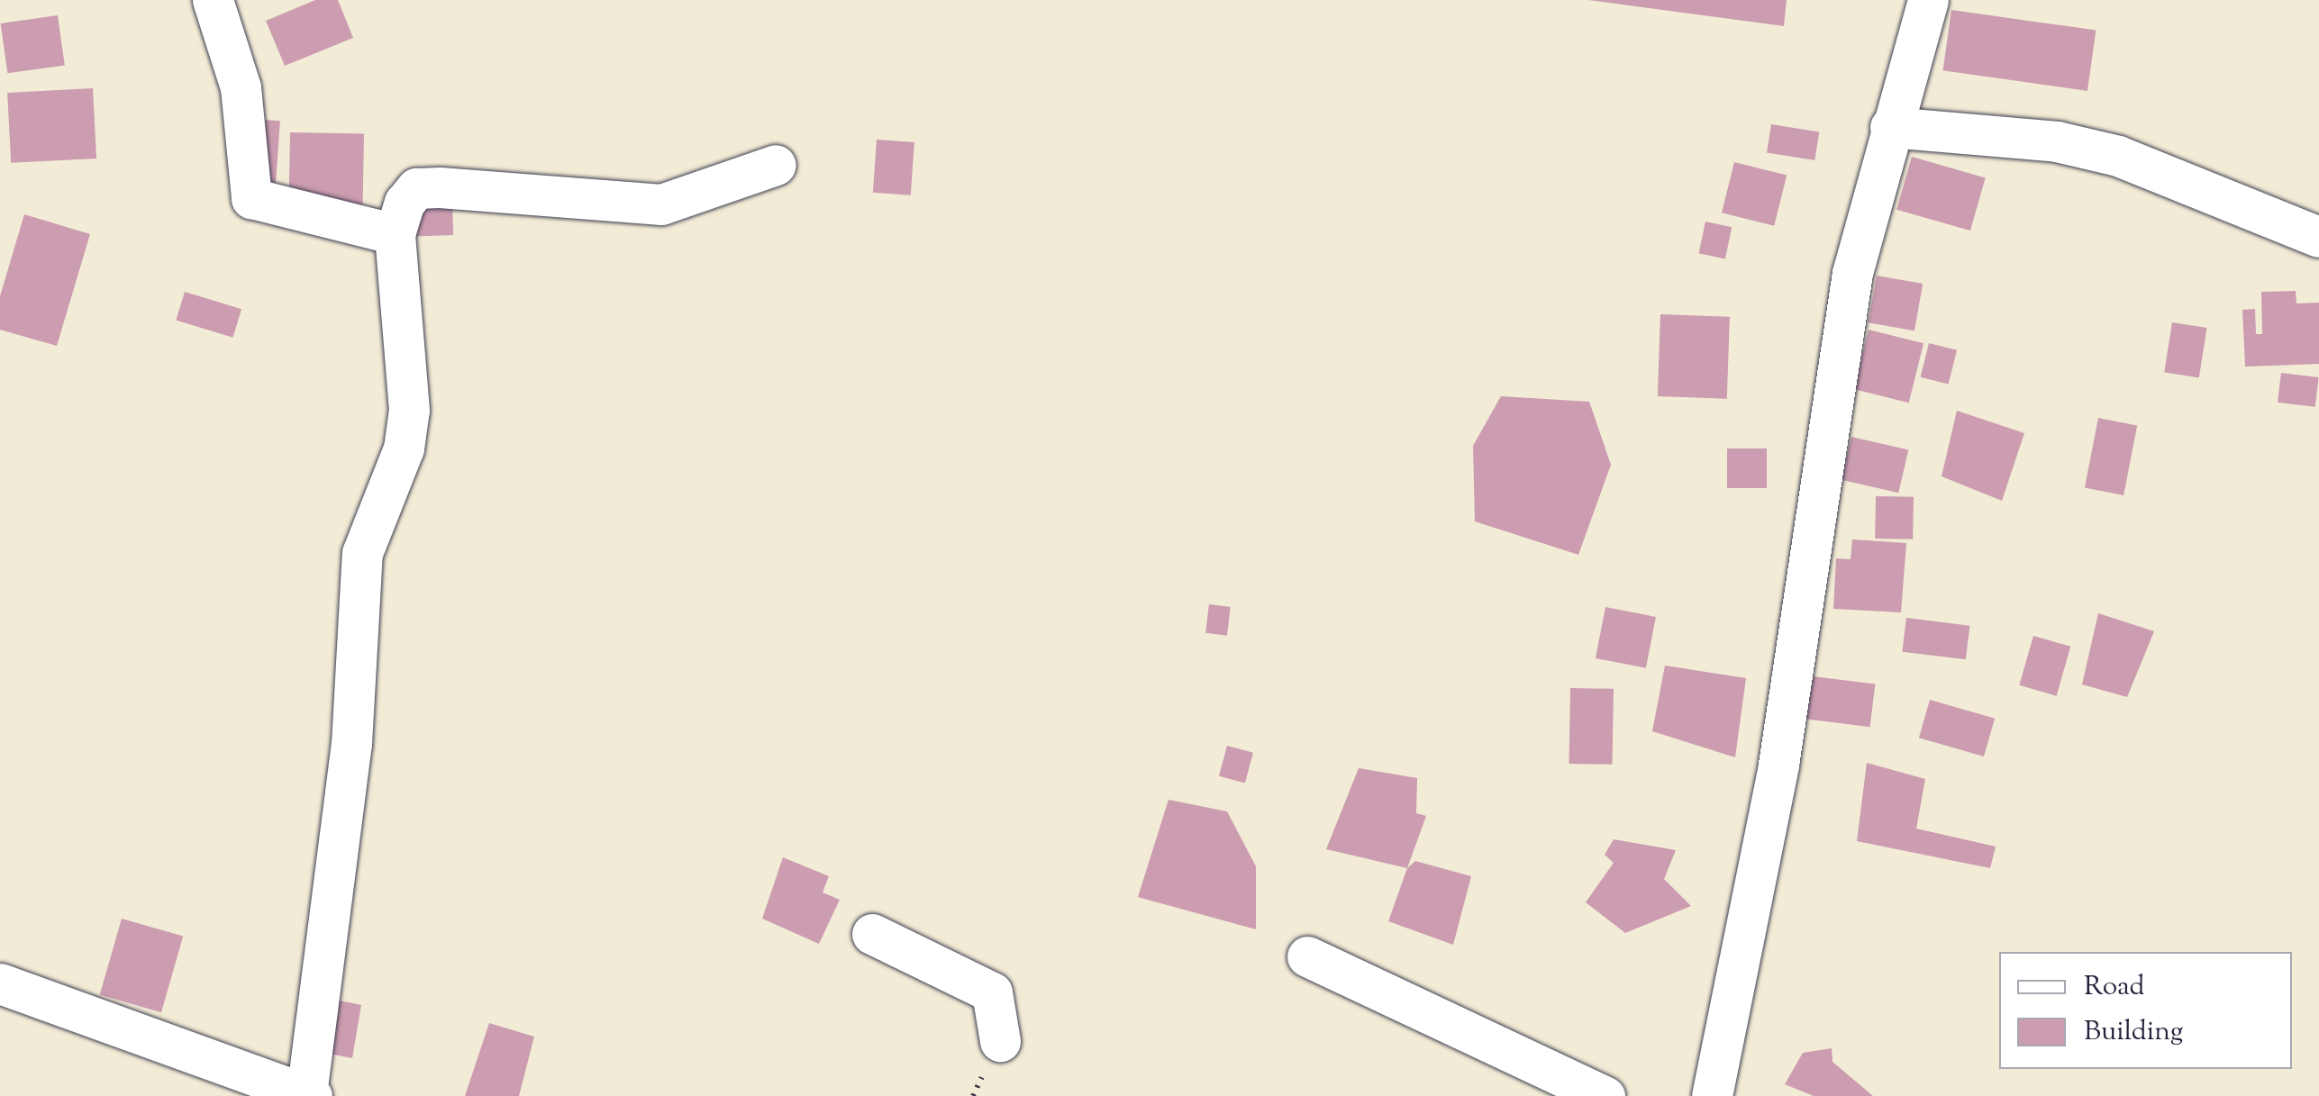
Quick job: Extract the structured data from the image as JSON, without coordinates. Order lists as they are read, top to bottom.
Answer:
{
  "legend": ["Road", "Building"]
}
